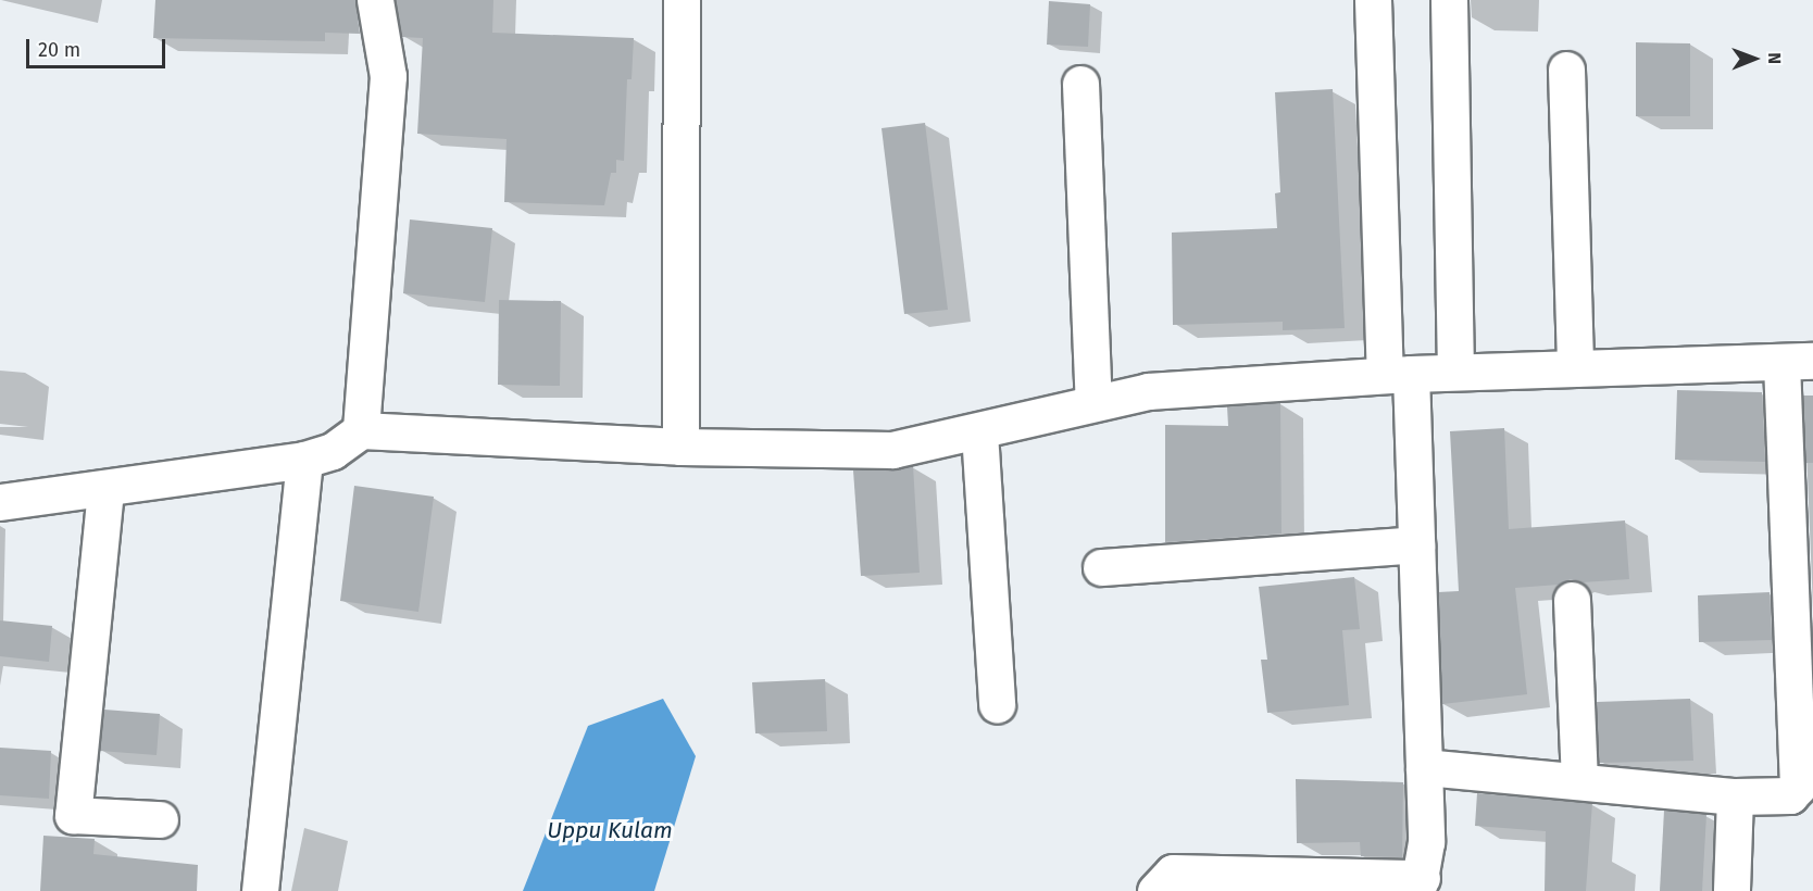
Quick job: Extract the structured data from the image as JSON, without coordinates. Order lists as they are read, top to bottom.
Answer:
{
  "water": ["Uppu Kulam"],
  "scale_bar": "20 m",
  "north": "right"
}
